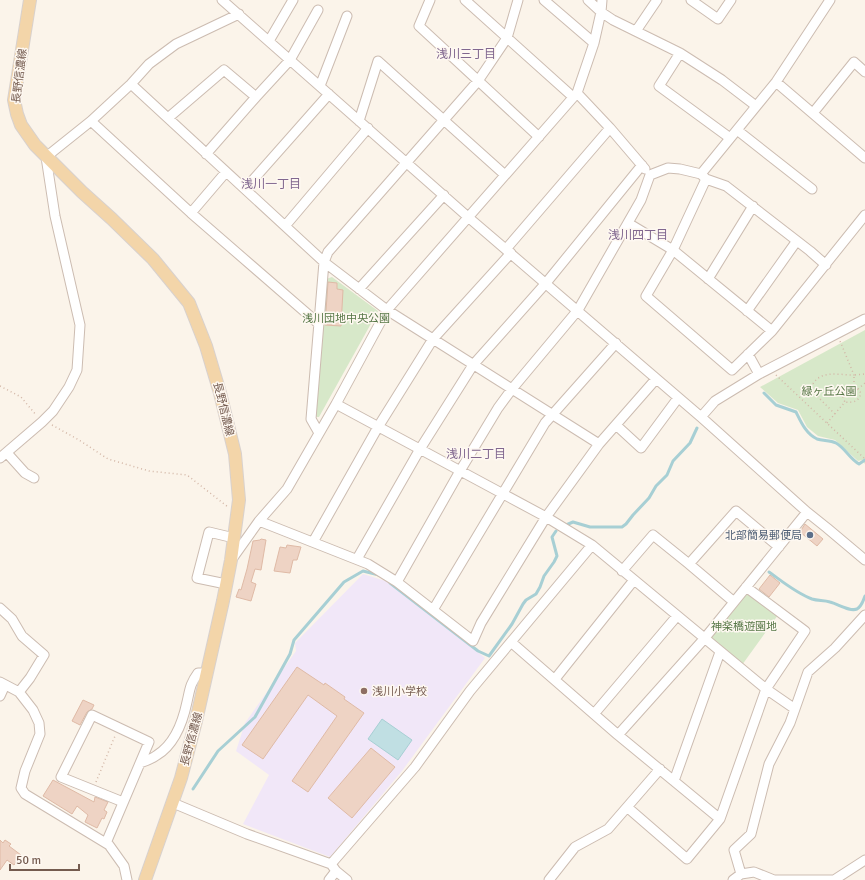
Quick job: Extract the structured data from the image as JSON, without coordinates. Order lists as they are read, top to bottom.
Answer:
{
  "streets": {
    "main road": ["長野信濃線"]
  },
  "districts": [
    "浅川三丁目",
    "浅川一丁目",
    "浅川四丁目",
    "浅川二丁目"
  ],
  "parks": ["浅川団地中央公園", "緑ヶ丘公園", "神楽橋遊園地"],
  "places": ["北部簡易郵便局", "浅川小学校"],
  "scale_bar": "50 m"
}
